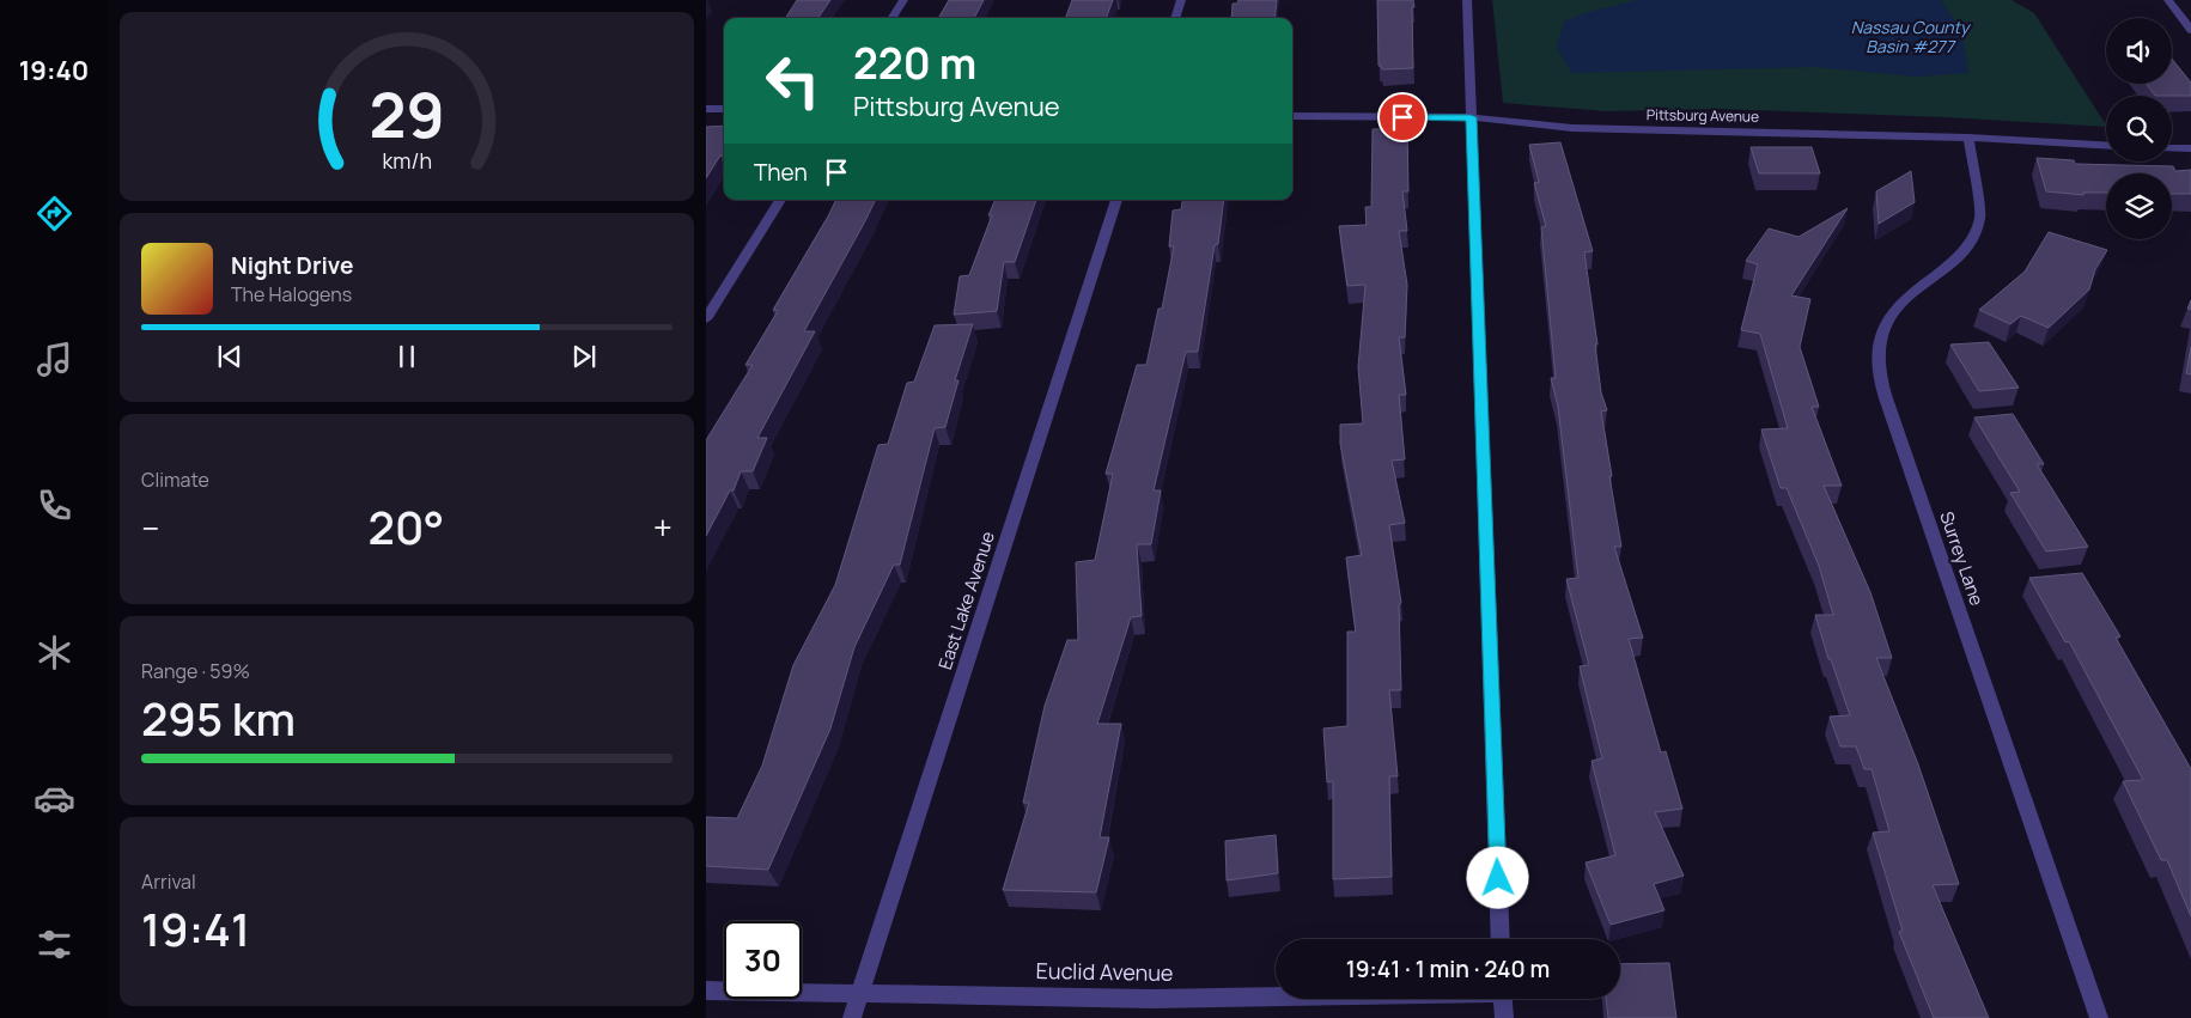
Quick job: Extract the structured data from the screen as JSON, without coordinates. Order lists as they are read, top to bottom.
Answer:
{
  "streets": {
    "street": [
      "Pittsburg Avenue",
      "Surrey Lane",
      "East Lake Avenue",
      "Euclid Avenue"
    ]
  },
  "crossings": [
    ["Pittsburg Avenue", "Surrey Lane"],
    ["East Lake Avenue", "Euclid Avenue"]
  ],
  "water": ["Nassau County Basin #277"],
  "page": {
    "tabs": "19:40",
    "turn": ["220 m", "Pittsburg Avenue"],
    "then": "Then",
    "song": ["Night Drive", "The Halogens"],
    "tile": [
      "Climate",
      ["Range · 59%", "295 km"],
      ["Arrival", "19:41"]
    ],
    "heat": ["−", "20°", "+"],
    "limit": "30",
    "trip": "19:41 · 1 min · 240 m",
    "gauge": ["29", "km/h"]
  }
}
